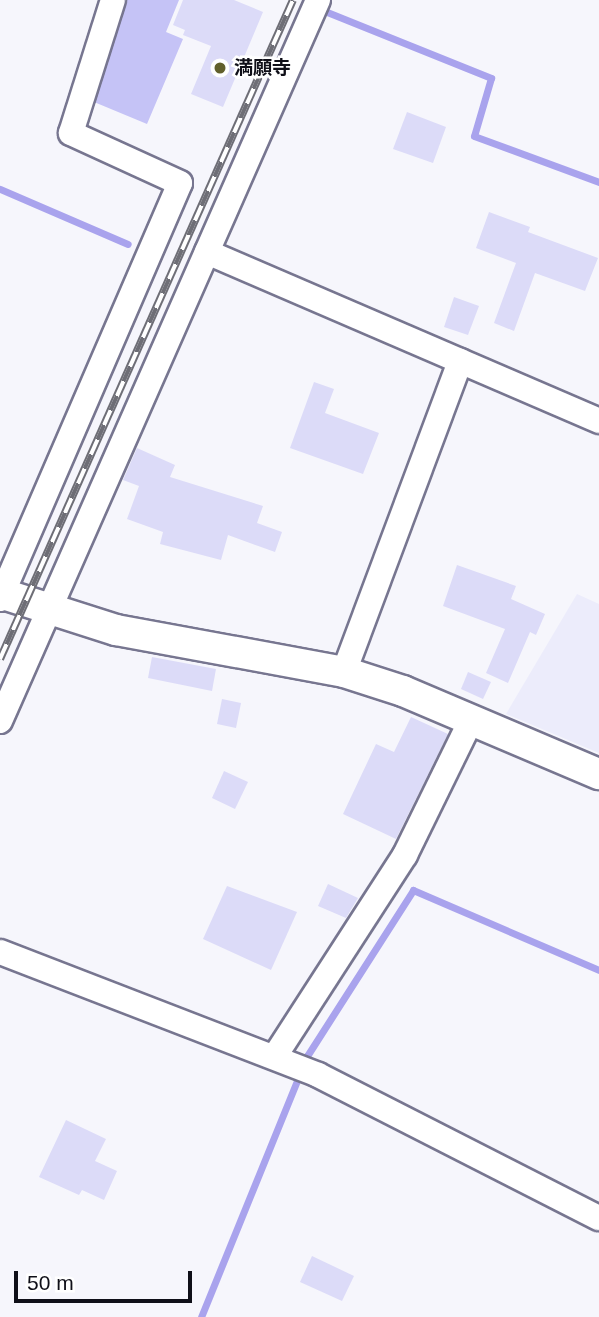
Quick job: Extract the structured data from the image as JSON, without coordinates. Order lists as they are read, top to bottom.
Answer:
{
  "places": ["満願寺"],
  "scale_bar": "50 m"
}
